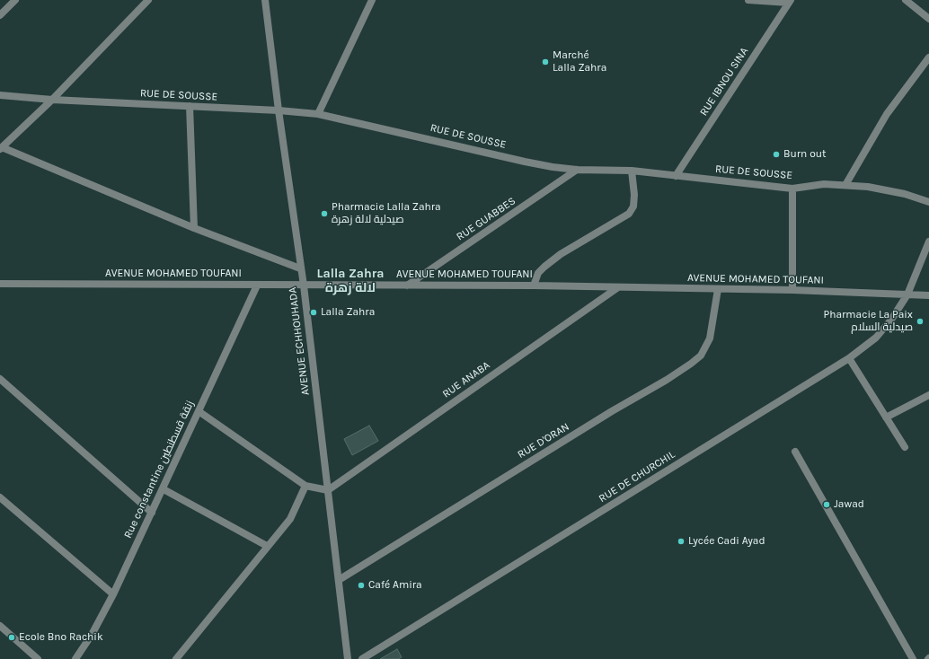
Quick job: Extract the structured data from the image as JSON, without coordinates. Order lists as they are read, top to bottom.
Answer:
{
  "streets": {
    "street": [
      "RUE IBNOU SINA",
      "RUE DE SOUSSE",
      "RUE GUABBES",
      "AVENUE MOHAMED TOUFANI",
      "AVENUE ECHHOUHADA",
      "RUE ANABA",
      "RUE D'ORAN",
      "Rue constantine زنقة قسطنطين",
      "RUE DE CHURCHIL"
    ]
  },
  "crossings": [
    ["RUE IBNOU SINA", "RUE DE SOUSSE"],
    ["RUE DE SOUSSE", "RUE GUABBES"],
    ["RUE DE SOUSSE", "AVENUE ECHHOUHADA"],
    ["RUE GUABBES", "AVENUE MOHAMED TOUFANI"],
    ["AVENUE MOHAMED TOUFANI", "AVENUE ECHHOUHADA"],
    ["AVENUE MOHAMED TOUFANI", "RUE ANABA"],
    ["AVENUE MOHAMED TOUFANI", "RUE D'ORAN"],
    ["AVENUE MOHAMED TOUFANI", "Rue constantine زنقة قسطنطين"],
    ["AVENUE MOHAMED TOUFANI", "RUE DE CHURCHIL"],
    ["AVENUE ECHHOUHADA", "RUE ANABA"],
    ["AVENUE ECHHOUHADA", "RUE D'ORAN"]
  ],
  "districts": ["Lalla Zahra لالة زهرة"],
  "places": [
    "Marché Lalla Zahra",
    "Burn out",
    "Pharmacie Lalla Zahra صيدلية لالة زهرة",
    "Lalla Zahra",
    "Pharmacie La Paix صيدلية السلام",
    "Jawad",
    "Lycée Cadi Ayad",
    "Café Amira",
    "Ecole Bno Rachik"
  ]
}
